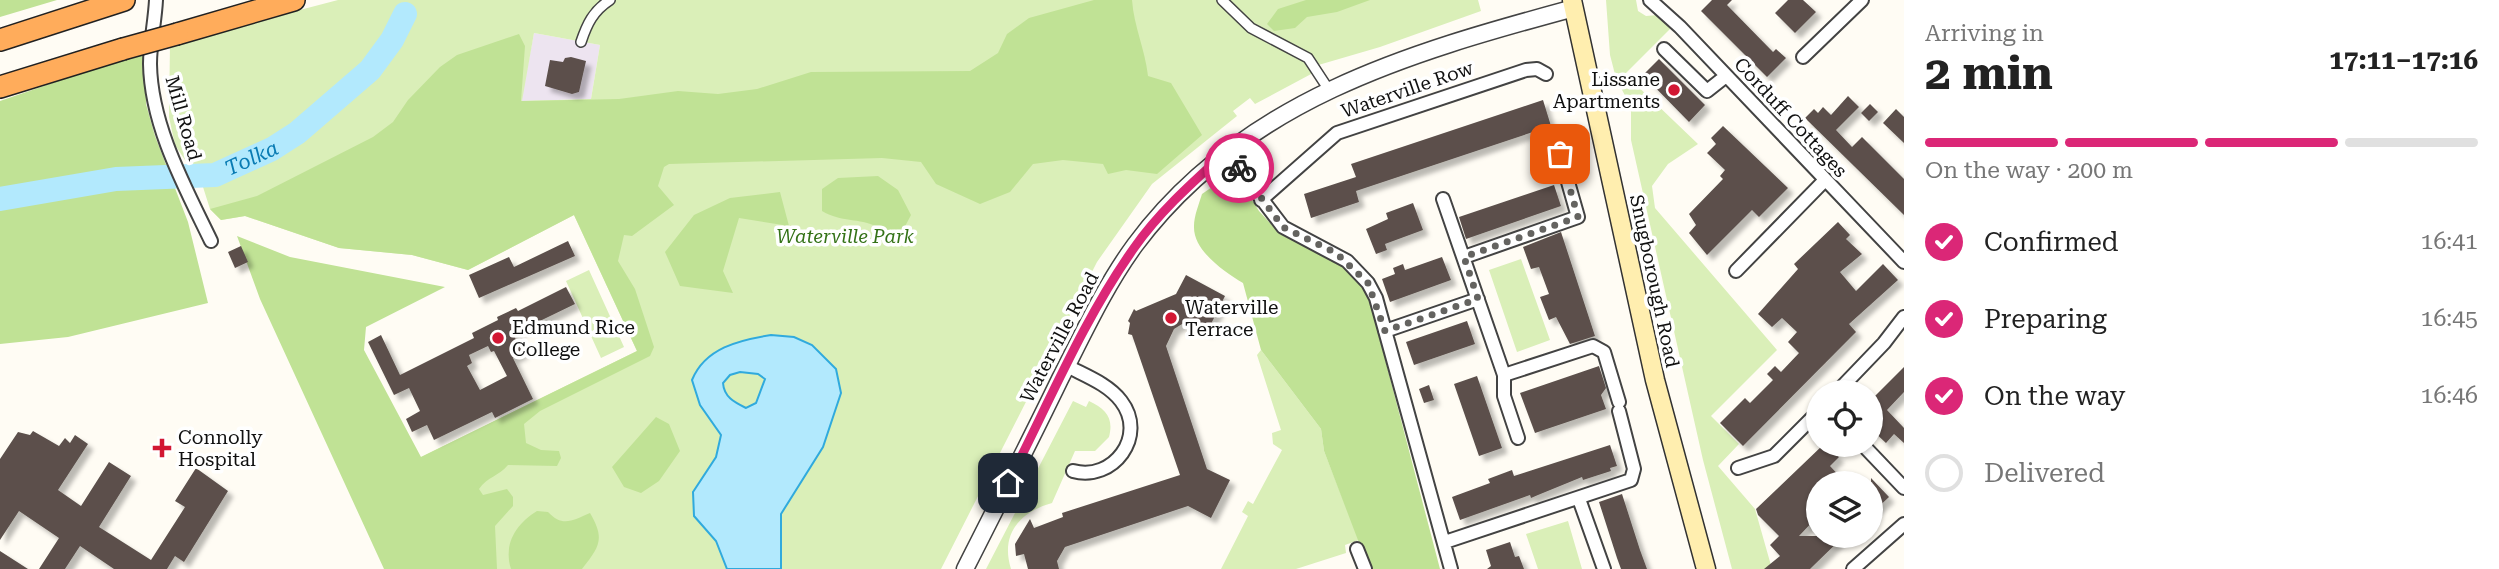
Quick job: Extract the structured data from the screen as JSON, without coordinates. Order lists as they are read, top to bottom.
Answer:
{
  "streets": {
    "main road": ["Snugborough Road"],
    "street": [
      "Waterville Row",
      "Corduff Cottages",
      "Mill Road",
      "Waterville Road"
    ]
  },
  "crossings": [
    ["Snugborough Road", "Waterville Road"]
  ],
  "water": ["Tolka"],
  "parks": ["Waterville Park"],
  "places": {
    "other": ["Lissane Apartments", "Waterville Terrace", "Edmund Rice College"],
    "health": ["Connolly Hospital"]
  },
  "page": {
    "heading": ["2 min", "Arriving in", "17:11–17:16"],
    "bar": "On the way · 200 m",
    "list": [
      ["Confirmed", "16:41"],
      ["Preparing", "16:45"],
      ["On the way", "16:46"],
      "Delivered"
    ]
  }
}
